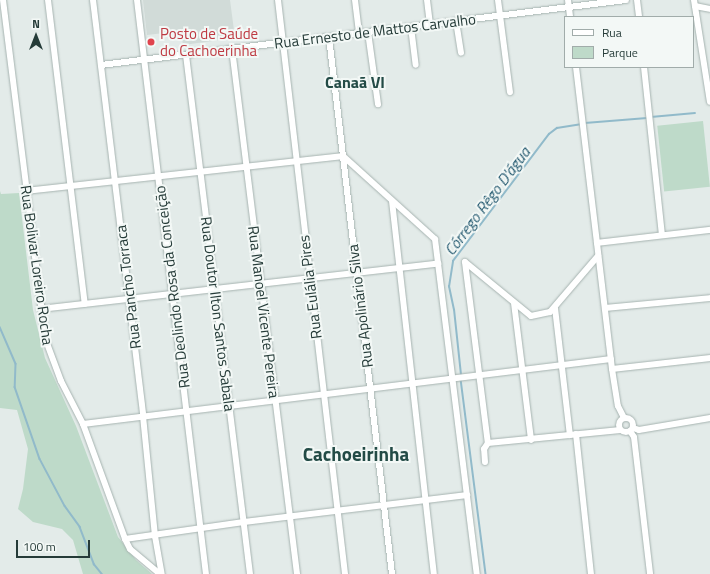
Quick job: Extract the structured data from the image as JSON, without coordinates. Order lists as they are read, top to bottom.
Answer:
{
  "streets": {
    "street": [
      "Rua Ernesto de Mattos Carvalho",
      "Rua Bolivar Loreiro Rocha",
      "Rua Pancho Torraca",
      "Rua Deolindo Rosa da Conceição",
      "Rua Eulália Pires",
      "Rua Apolinário Silva",
      "Rua Manoel Vicente Pereira",
      "Rua Doutor Ilton Santos Sabala"
    ]
  },
  "crossings": [
    ["Rua Ernesto de Mattos Carvalho", "Rua Pancho Torraca"],
    ["Rua Ernesto de Mattos Carvalho", "Rua Deolindo Rosa da Conceição"],
    ["Rua Ernesto de Mattos Carvalho", "Rua Eulália Pires"],
    ["Rua Ernesto de Mattos Carvalho", "Rua Apolinário Silva"],
    ["Rua Ernesto de Mattos Carvalho", "Rua Manoel Vicente Pereira"],
    ["Rua Ernesto de Mattos Carvalho", "Rua Doutor Ilton Santos Sabala"],
    ["Rua Bolivar Loreiro Rocha", "Rua Pancho Torraca"]
  ],
  "districts": ["Canaã VI", "Cachoeirinha"],
  "water": ["Córrego Rêgo D'água"],
  "places": ["Posto de Saúde do Cachoerinha"],
  "legend": ["Rua", "Parque"],
  "scale_bar": "100 m",
  "north": "top"
}
